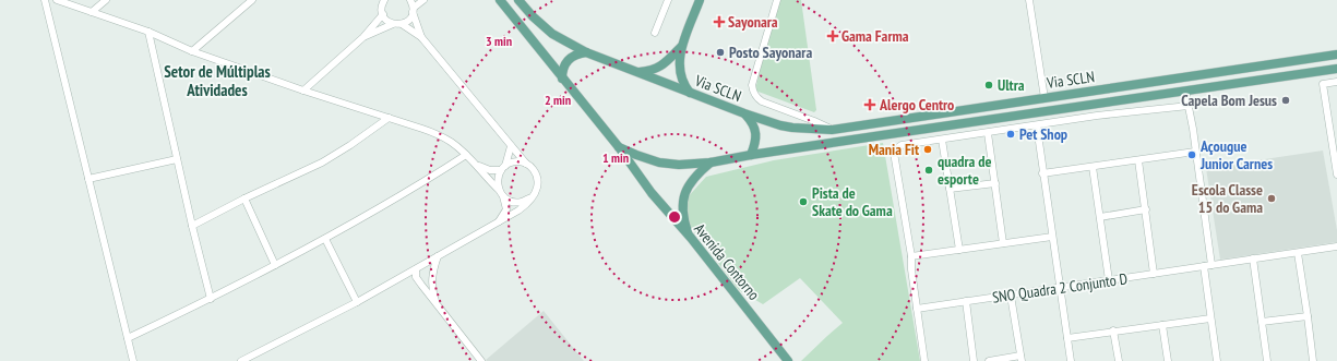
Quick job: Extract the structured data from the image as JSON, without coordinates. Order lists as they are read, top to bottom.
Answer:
{
  "streets": {
    "main road": ["Via SCLN", "Avenida Contorno"],
    "street": ["SNO Quadra 2 Conjunto D"]
  },
  "crossings": [
    ["Via SCLN", "Avenida Contorno"]
  ],
  "districts": ["Setor de Múltiplas Atividades"],
  "places": {
    "health": ["Sayonara", "Gama Farma", "Alergo Centro"],
    "other": [
      "Posto Sayonara",
      "Ultra",
      "Capela Bom Jesus",
      "Pet Shop",
      "Mania Fit",
      "Açougue Junior Carnes",
      "quadra de esporte",
      "Escola Classe 15 do Gama",
      "Pista de Skate do Gama"
    ]
  },
  "rings": ["3 min", "2 min", "1 min"]
}
